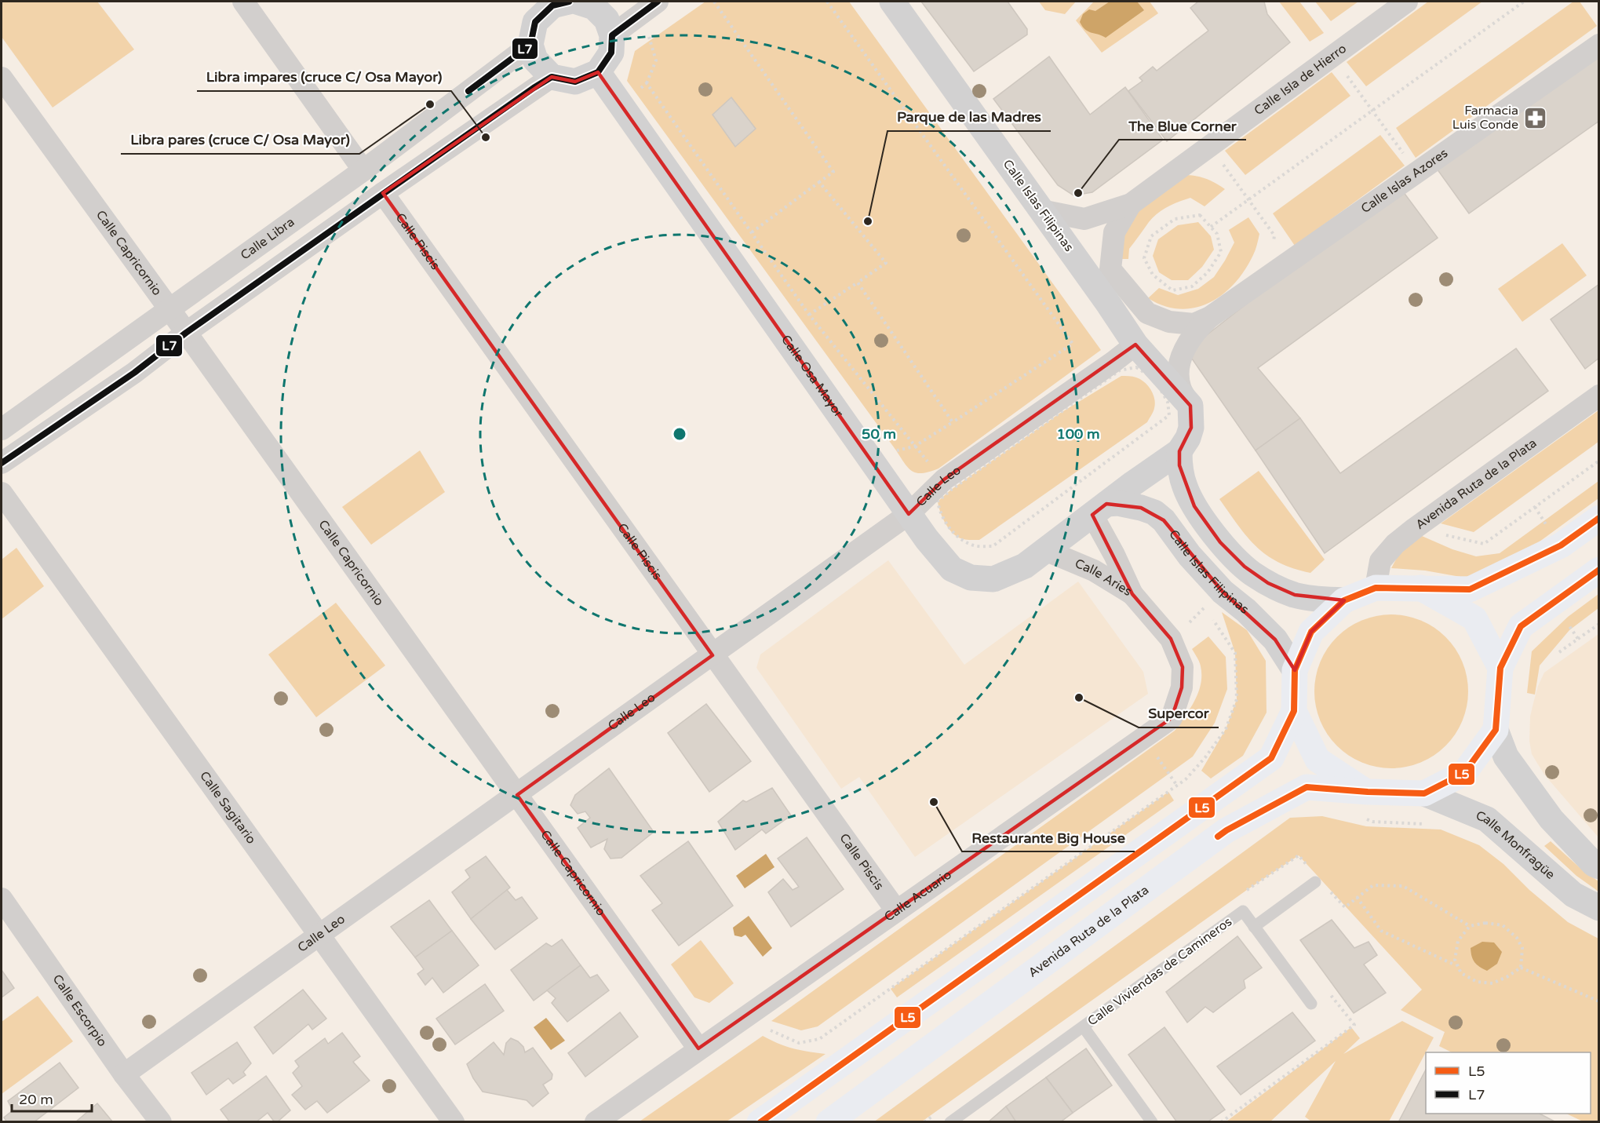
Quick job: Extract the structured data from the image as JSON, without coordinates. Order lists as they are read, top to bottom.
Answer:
{
  "streets": {
    "main road": [
      "Calle Islas Filipinas",
      "Calle Osa Mayor",
      "Avenida Ruta de la Plata",
      "Calle Monfragüe"
    ],
    "street": [
      "Calle Isla de Hierro",
      "Calle Islas Azores",
      "Calle Libra",
      "Calle Piscis",
      "Calle Capricornio",
      "Calle Leo",
      "Calle Aries",
      "Calle Sagitario",
      "Calle Acuario",
      "Calle Escorpio"
    ],
    "lane": ["Calle Viviendas de Camineros"]
  },
  "crossings": [
    ["Calle Isla de Hierro", "Calle Islas Azores"],
    ["Calle Isla de Hierro", "Calle Islas Filipinas"],
    ["Calle Islas Azores", "Calle Islas Filipinas"],
    ["Calle Islas Filipinas", "Calle Osa Mayor"],
    ["Calle Islas Filipinas", "Calle Leo"],
    ["Calle Islas Filipinas", "Calle Aries"],
    ["Calle Libra", "Calle Capricornio"],
    ["Calle Piscis", "Calle Leo"],
    ["Calle Piscis", "Calle Acuario"],
    ["Calle Capricornio", "Calle Leo"],
    ["Calle Capricornio", "Calle Acuario"],
    ["Calle Osa Mayor", "Calle Leo"],
    ["Calle Osa Mayor", "Calle Aries"],
    ["Avenida Ruta de la Plata", "Calle Monfragüe"],
    ["Calle Leo", "Calle Sagitario"],
    ["Calle Leo", "Calle Escorpio"],
    ["Calle Aries", "Calle Acuario"]
  ],
  "places": {
    "other": [
      "Libra pares (cruce C/ Osa Mayor)",
      "Libra impares (cruce C/ Osa Mayor)",
      "The Blue Corner",
      "Parque de las Madres",
      "Supercor",
      "Restaurante Big House"
    ],
    "pharmacy": ["Farmacia Luis Conde"]
  },
  "lines": ["transit line L7", "transit line L5"],
  "legend": ["L5", "L7"],
  "scale_bar": "20 m",
  "rings": ["50 m", "100 m"]
}
